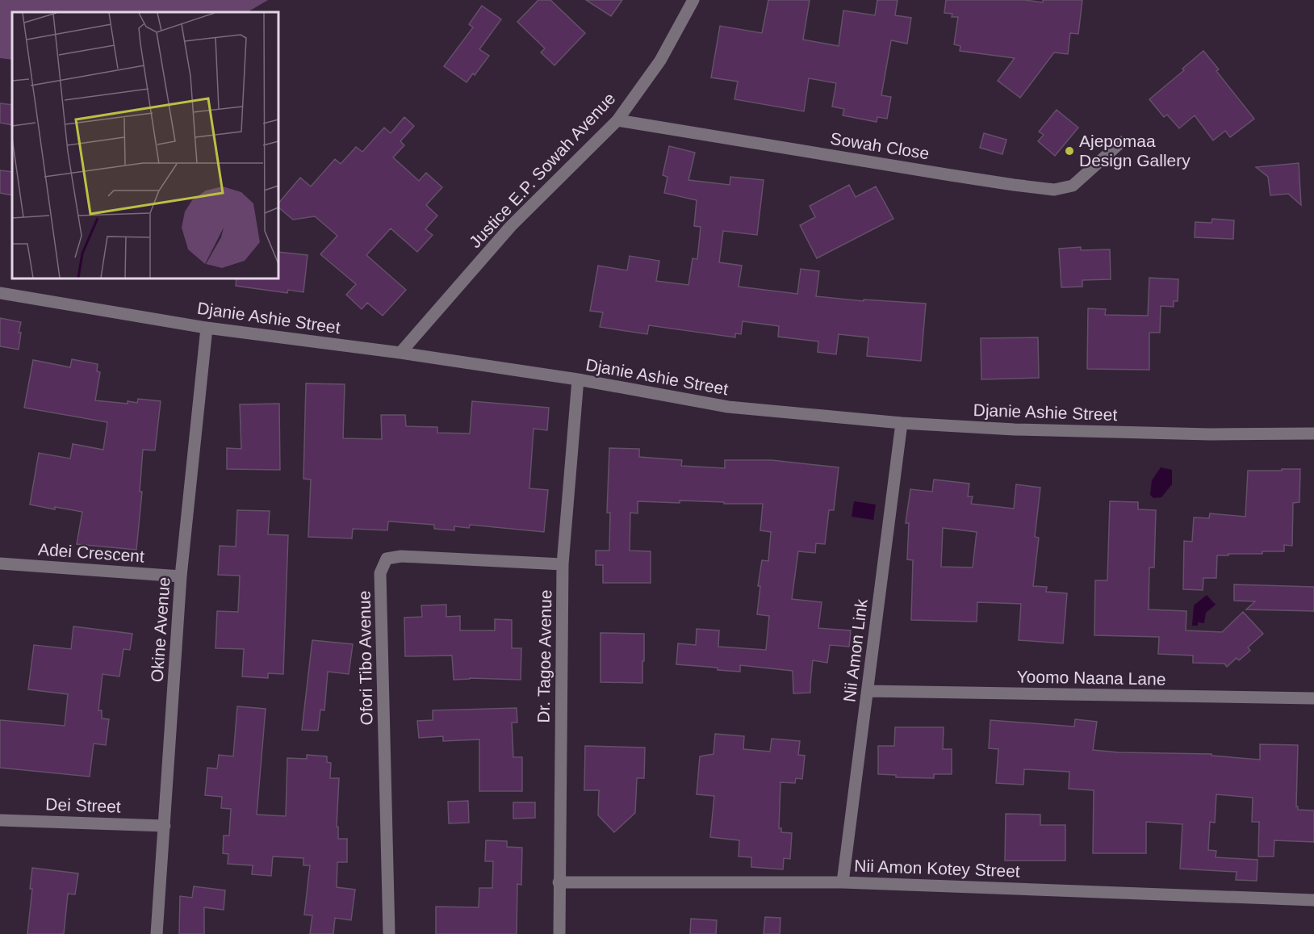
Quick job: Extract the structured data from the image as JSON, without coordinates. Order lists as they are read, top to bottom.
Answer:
{
  "streets": {
    "street": [
      "Sowah Close",
      "Justice E.P. Sowah Avenue",
      "Djanie Ashie Street",
      "Adei Crescent",
      "Okine Avenue",
      "Nii Amon Link",
      "Dr. Tagoe Avenue",
      "Ofori Tibo Avenue",
      "Yoomo Naana Lane",
      "Dei Street",
      "Nii Amon Kotey Street"
    ]
  },
  "crossings": [
    ["Sowah Close", "Justice E.P. Sowah Avenue"],
    ["Justice E.P. Sowah Avenue", "Djanie Ashie Street"],
    ["Djanie Ashie Street", "Okine Avenue"],
    ["Djanie Ashie Street", "Nii Amon Link"],
    ["Djanie Ashie Street", "Dr. Tagoe Avenue"],
    ["Adei Crescent", "Okine Avenue"],
    ["Okine Avenue", "Dei Street"],
    ["Nii Amon Link", "Yoomo Naana Lane"],
    ["Nii Amon Link", "Nii Amon Kotey Street"],
    ["Dr. Tagoe Avenue", "Ofori Tibo Avenue"],
    ["Dr. Tagoe Avenue", "Nii Amon Kotey Street"]
  ],
  "places": ["Ajepomaa Design Gallery"]
}
